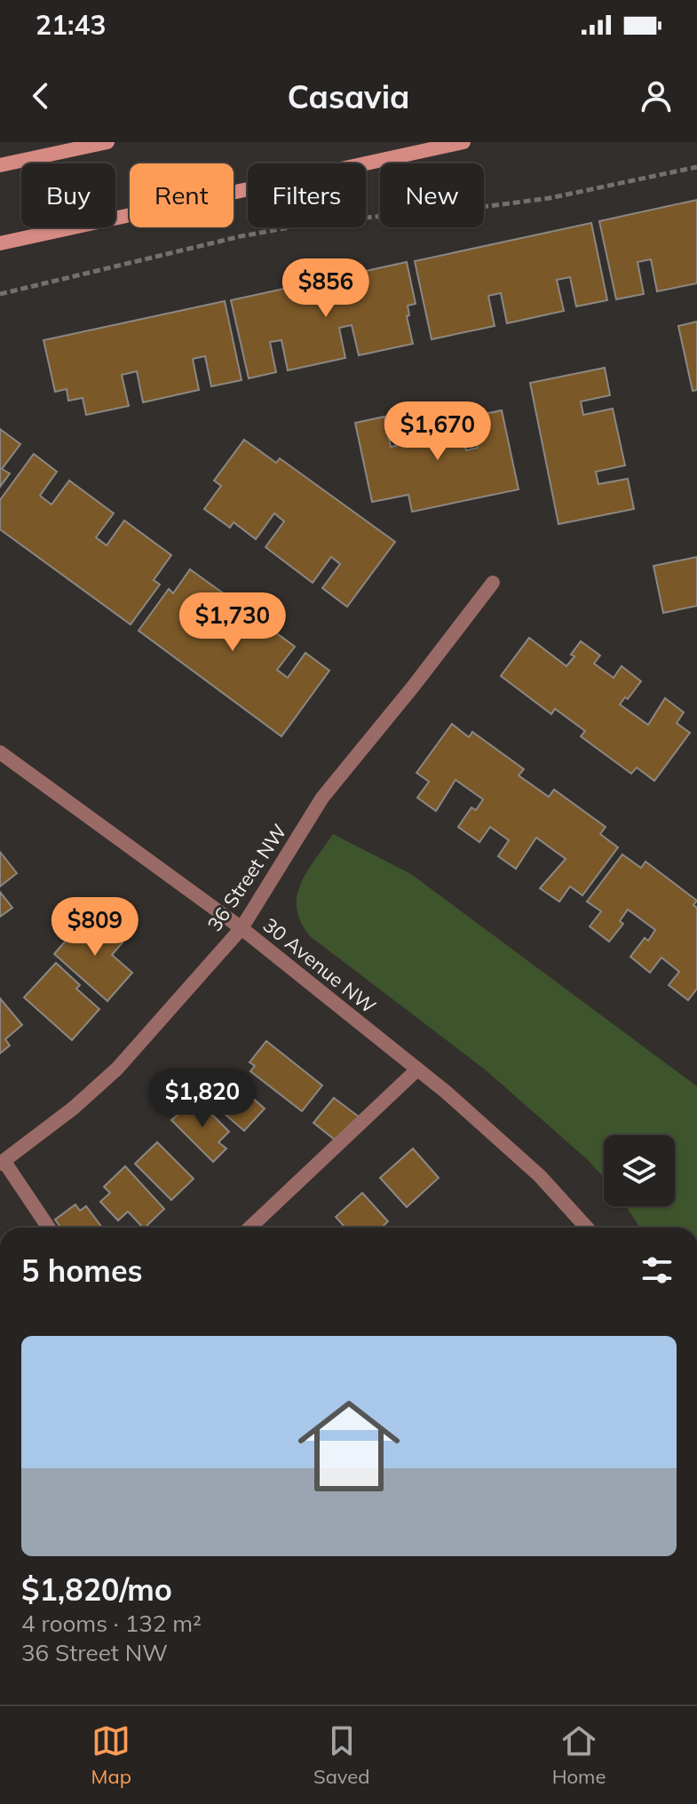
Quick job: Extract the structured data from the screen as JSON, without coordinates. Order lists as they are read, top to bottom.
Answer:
{
  "streets": {
    "street": ["36 Street NW", "30 Avenue NW"]
  },
  "crossings": [
    ["36 Street NW", "30 Avenue NW"]
  ],
  "page": {
    "status": "21:43",
    "header": "Casavia",
    "chip": [
      "Buy",
      "Rent",
      "Filters",
      "New"
    ],
    "price": [
      "$856",
      "$1,670",
      "$1,730",
      "$809",
      "$1,820"
    ],
    "heading": "5 homes",
    "list": [
      {
        "name": "$1,820/mo",
        "note": "4 rooms · 132 m² · 36 Street NW"
      }
    ],
    "tabs": ["Map", "Saved", "Home"]
  }
}
